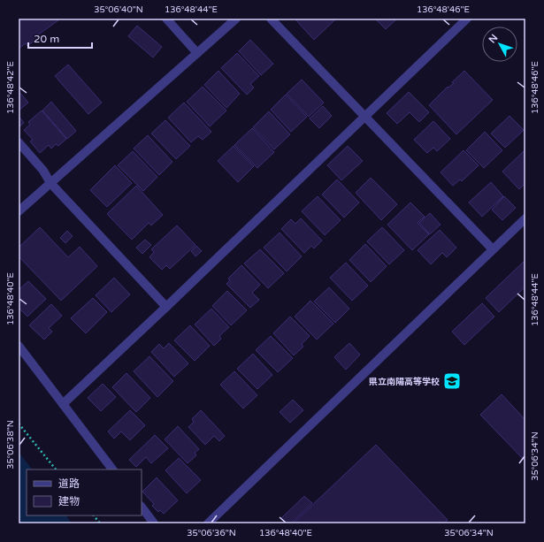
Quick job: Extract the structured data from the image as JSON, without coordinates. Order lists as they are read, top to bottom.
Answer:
{
  "places": {
    "school or university": ["県立南陽高等学校"]
  },
  "legend": ["道路", "建物"],
  "scale_bar": "20 m",
  "north": "top left",
  "coordinates": [
    "35°06'40\"N",
    "136°48'44\"E",
    "136°48'46\"E",
    "136°48'42\"E",
    "136°48'40\"E",
    "35°06'38\"N",
    "35°06'34\"N",
    "35°06'36\"N"
  ]
}
